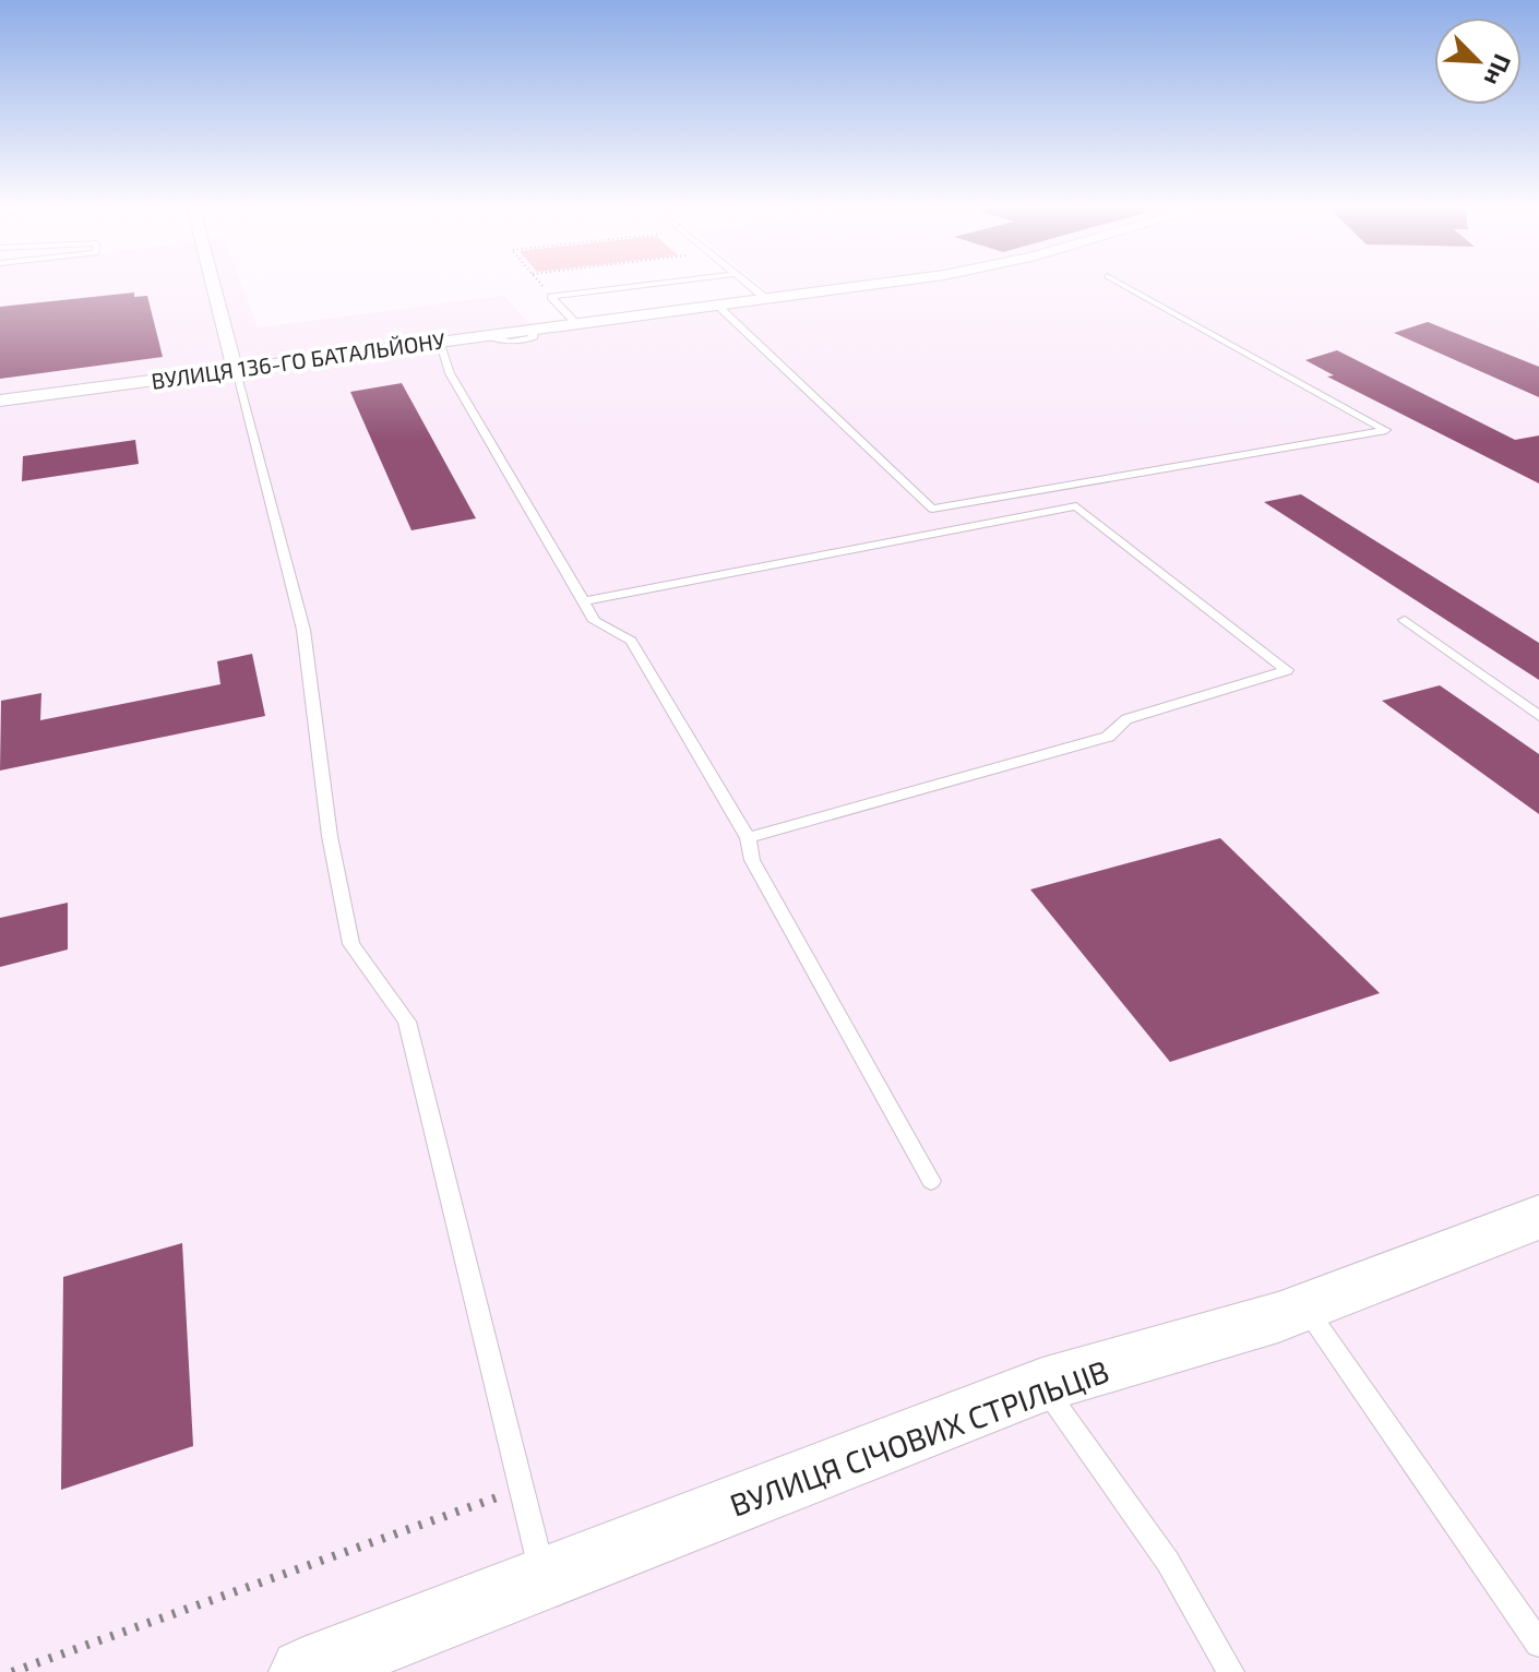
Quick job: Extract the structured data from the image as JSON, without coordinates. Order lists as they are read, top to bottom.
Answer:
{
  "streets": {
    "street": ["ВУЛИЦЯ 136-ГО БАТАЛЬЙОНУ", "ВУЛИЦЯ СІЧОВИХ СТРІЛЬЦІВ"]
  },
  "north": "bottom right"
}
